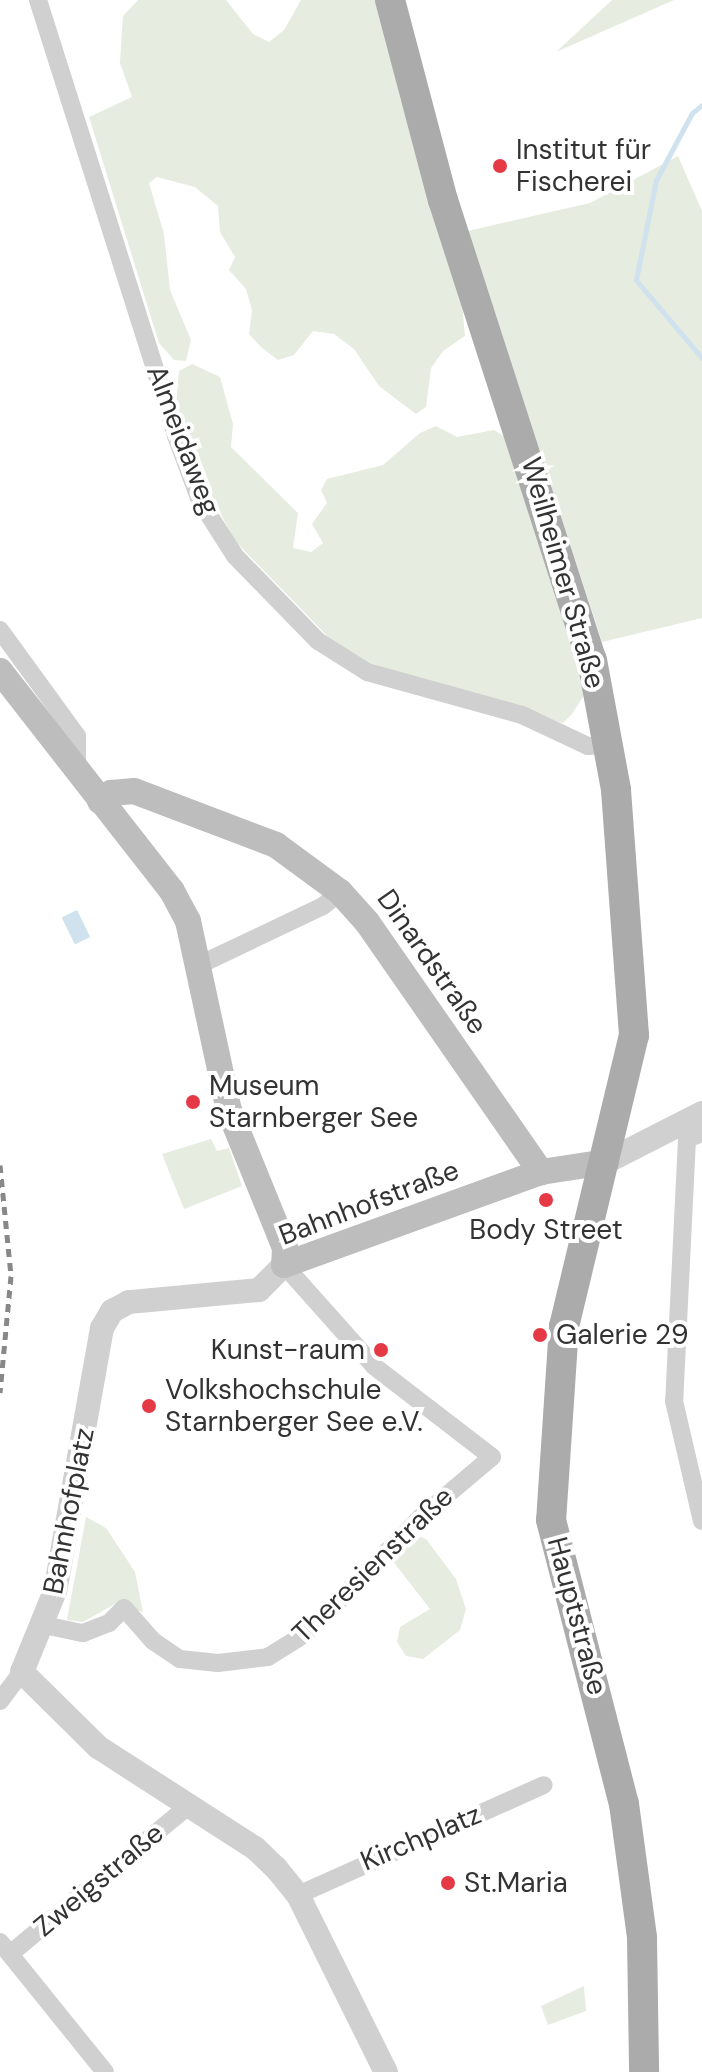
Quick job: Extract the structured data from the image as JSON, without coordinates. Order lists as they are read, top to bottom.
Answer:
{
  "streets": {
    "main road": [
      "Weilheimer Straße",
      "Dinardstraße",
      "Bahnhofstraße",
      "Hauptstraße"
    ],
    "street": [
      "Almeidaweg",
      "Bahnhofplatz",
      "Theresienstraße",
      "Kirchplatz",
      "Zweigstraße"
    ]
  },
  "crossings": [
    ["Almeidaweg", "Weilheimer Straße"],
    ["Weilheimer Straße", "Bahnhofstraße"],
    ["Weilheimer Straße", "Hauptstraße"],
    ["Dinardstraße", "Bahnhofstraße"],
    ["Bahnhofstraße", "Bahnhofplatz"],
    ["Bahnhofstraße", "Theresienstraße"],
    ["Bahnhofstraße", "Hauptstraße"],
    ["Bahnhofplatz", "Theresienstraße"]
  ],
  "places": [
    "Institut für Fischerei",
    "Museum Starnberger See",
    "Body Street",
    "Galerie 29",
    "Kunst-raum",
    "Volkshochschule Starnberger See e.V.",
    "St.Maria"
  ]
}
